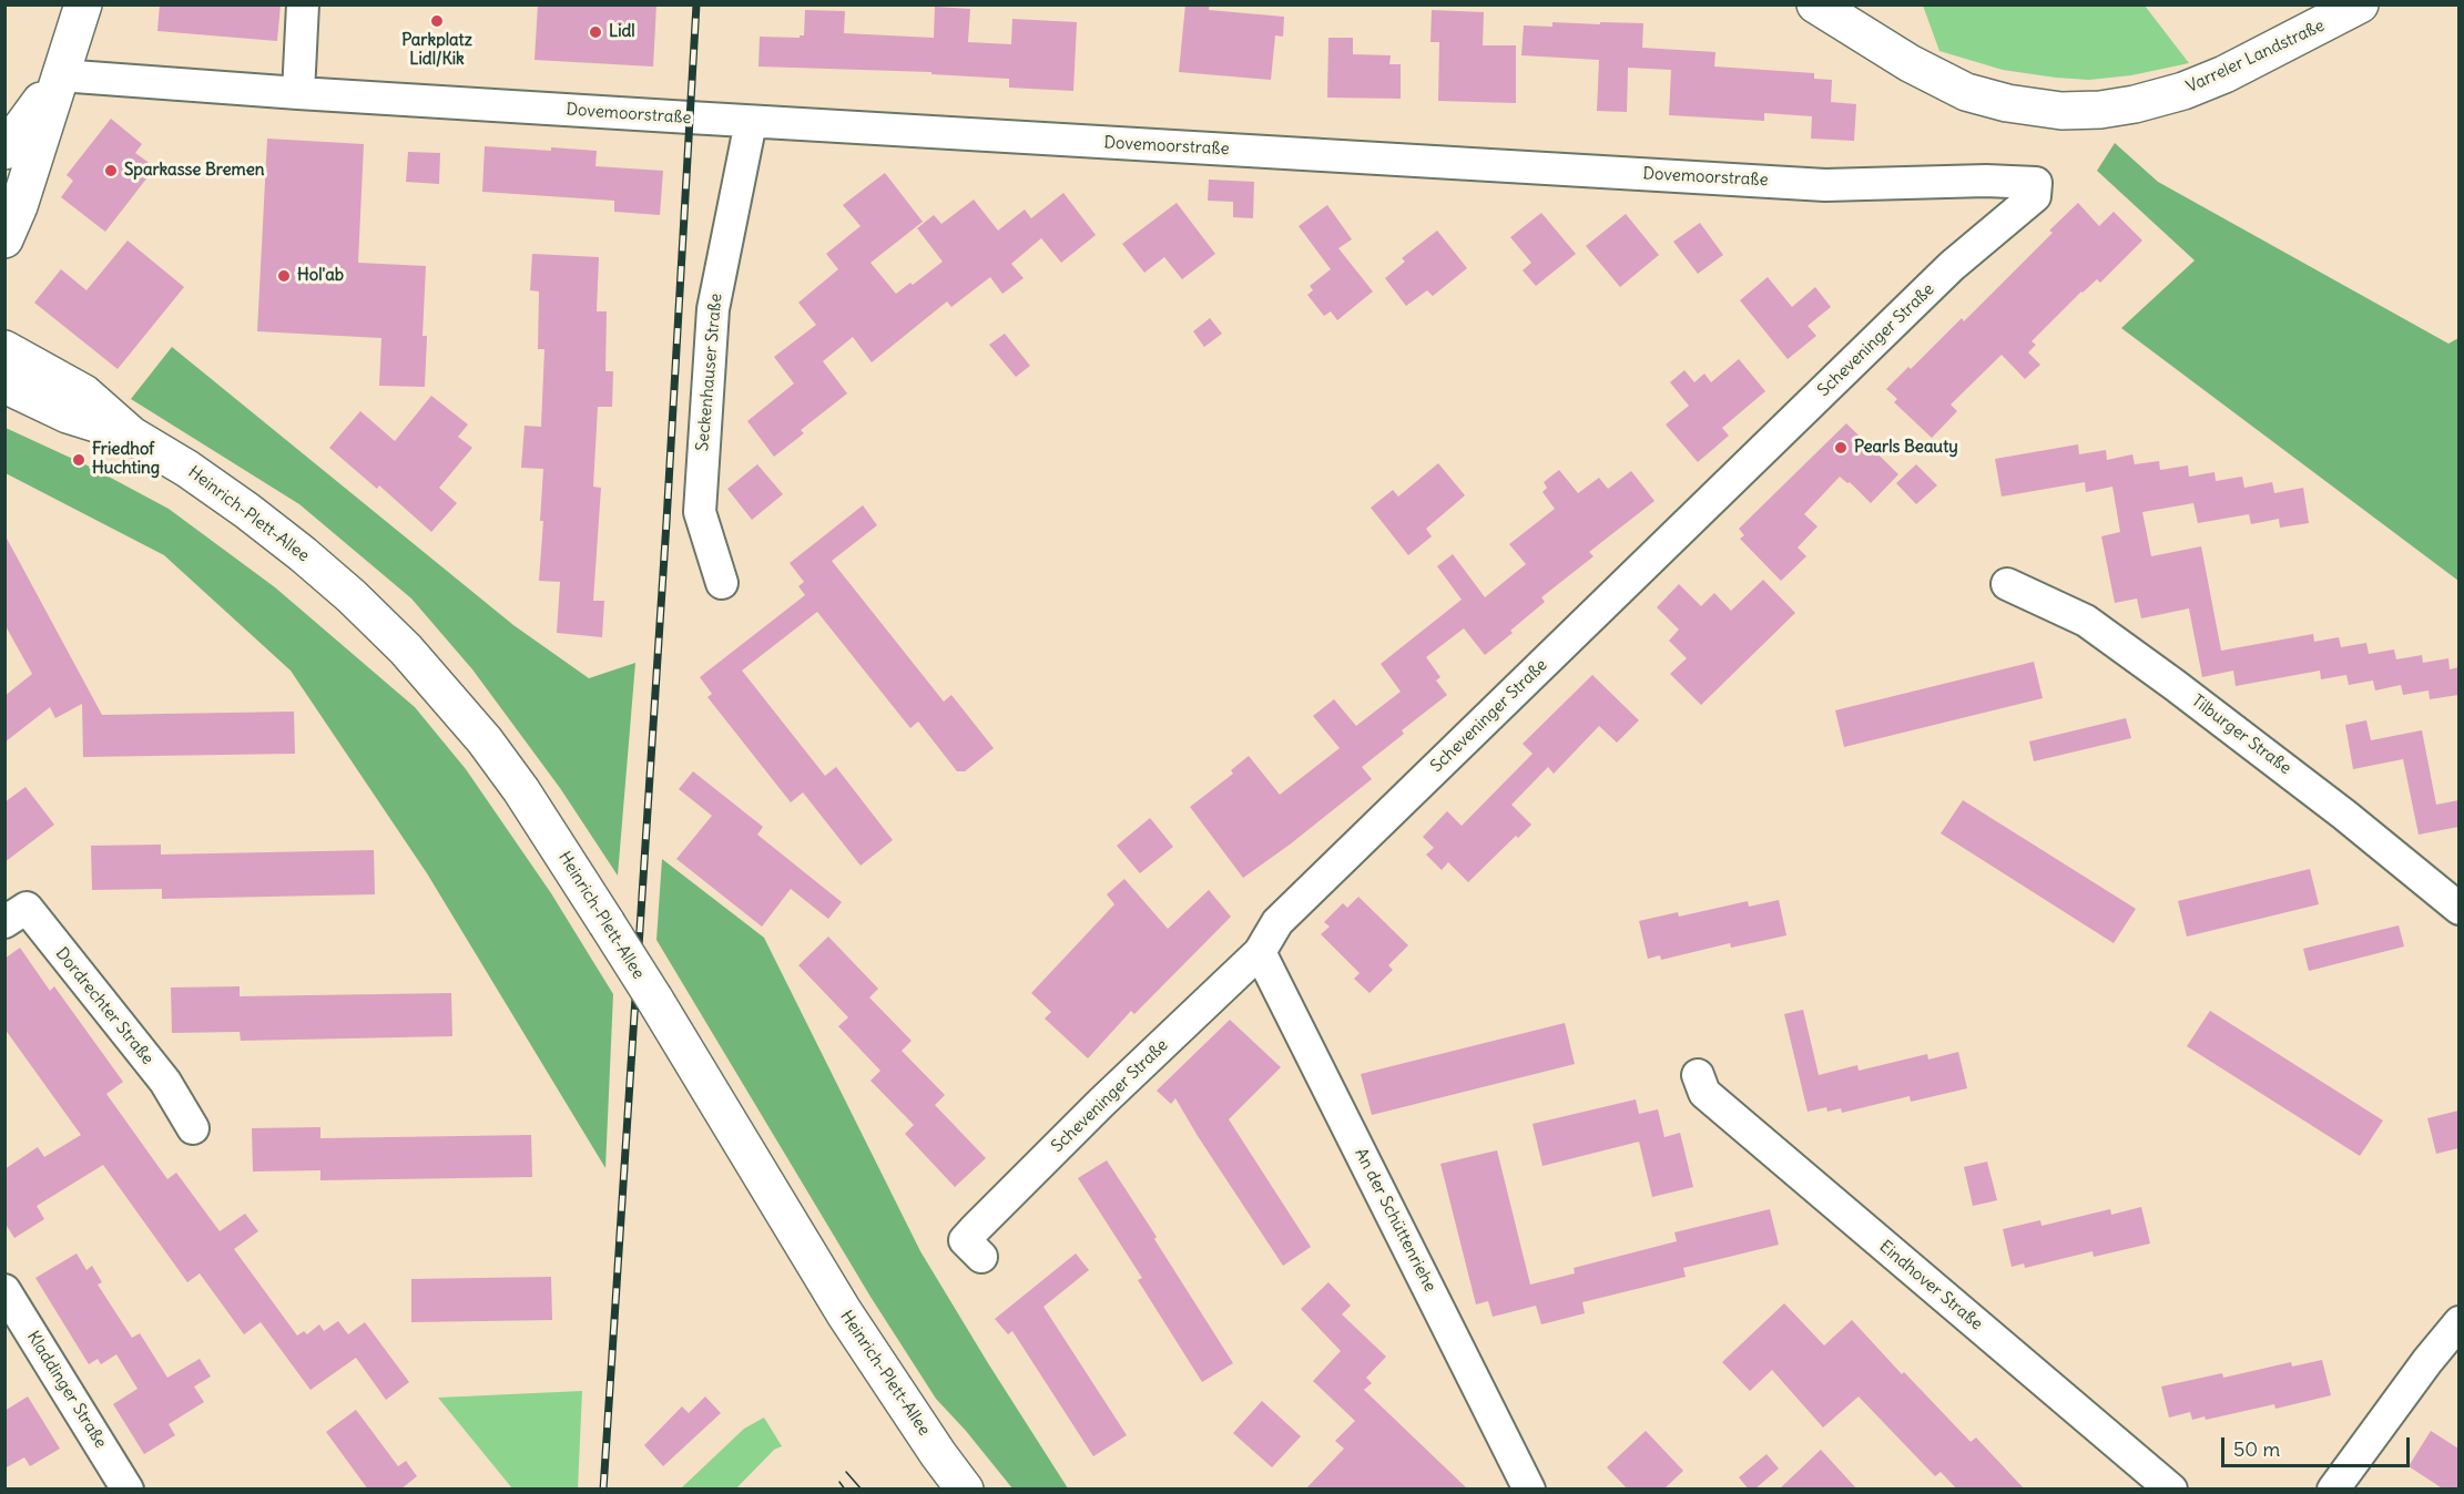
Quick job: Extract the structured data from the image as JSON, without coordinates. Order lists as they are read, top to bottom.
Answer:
{
  "streets": {
    "main road": ["Varreler Landstraße", "Heinrich-Plett-Allee"],
    "street": [
      "Dovemoorstraße",
      "Scheveninger Straße",
      "Seckenhauser Straße",
      "Tilburger Straße",
      "Dordrechter Straße",
      "An der Schüttenriehe",
      "Eindhover Straße",
      "Kladdinger Straße"
    ]
  },
  "crossings": [
    ["Dovemoorstraße", "Scheveninger Straße"],
    ["Dovemoorstraße", "Seckenhauser Straße"],
    ["Scheveninger Straße", "An der Schüttenriehe"]
  ],
  "places": [
    "Parkplatz Lidl/Kik",
    "Lidl",
    "Sparkasse Bremen",
    "Hol'ab",
    "Pearls Beauty",
    "Friedhof Huchting"
  ],
  "scale_bar": "50 m"
}
